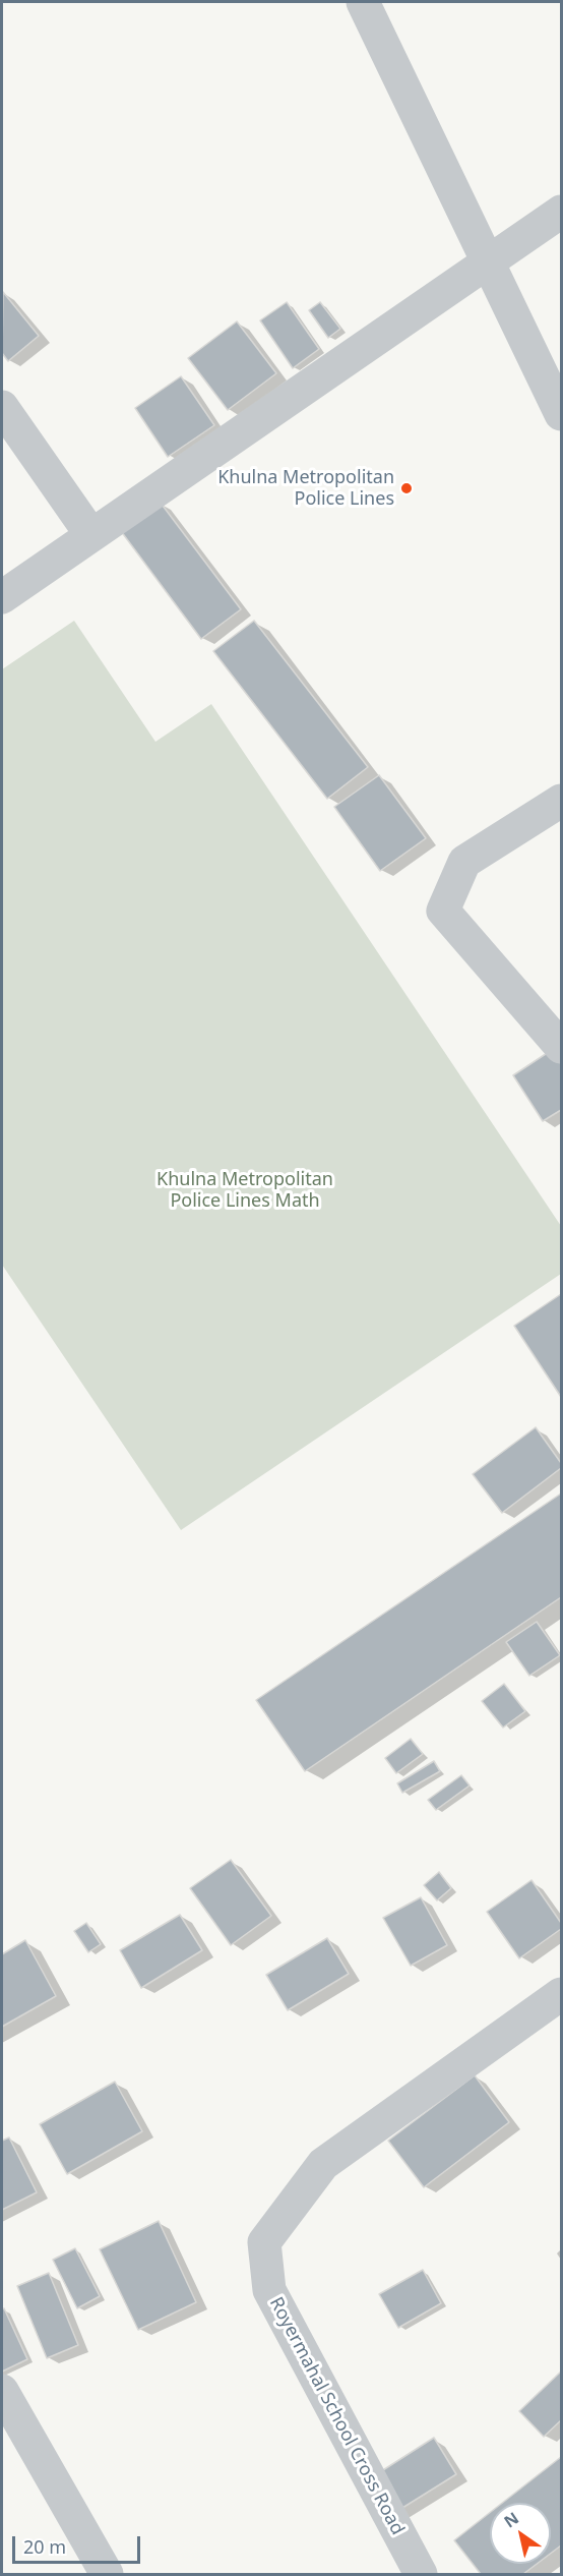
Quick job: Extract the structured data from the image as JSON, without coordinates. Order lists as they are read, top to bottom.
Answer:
{
  "streets": {
    "street": ["Royermahal School Cross Road"]
  },
  "parks": ["Khulna Metropolitan Police Lines Math"],
  "places": ["Khulna Metropolitan Police Lines"],
  "scale_bar": "20 m",
  "north": "top left"
}
